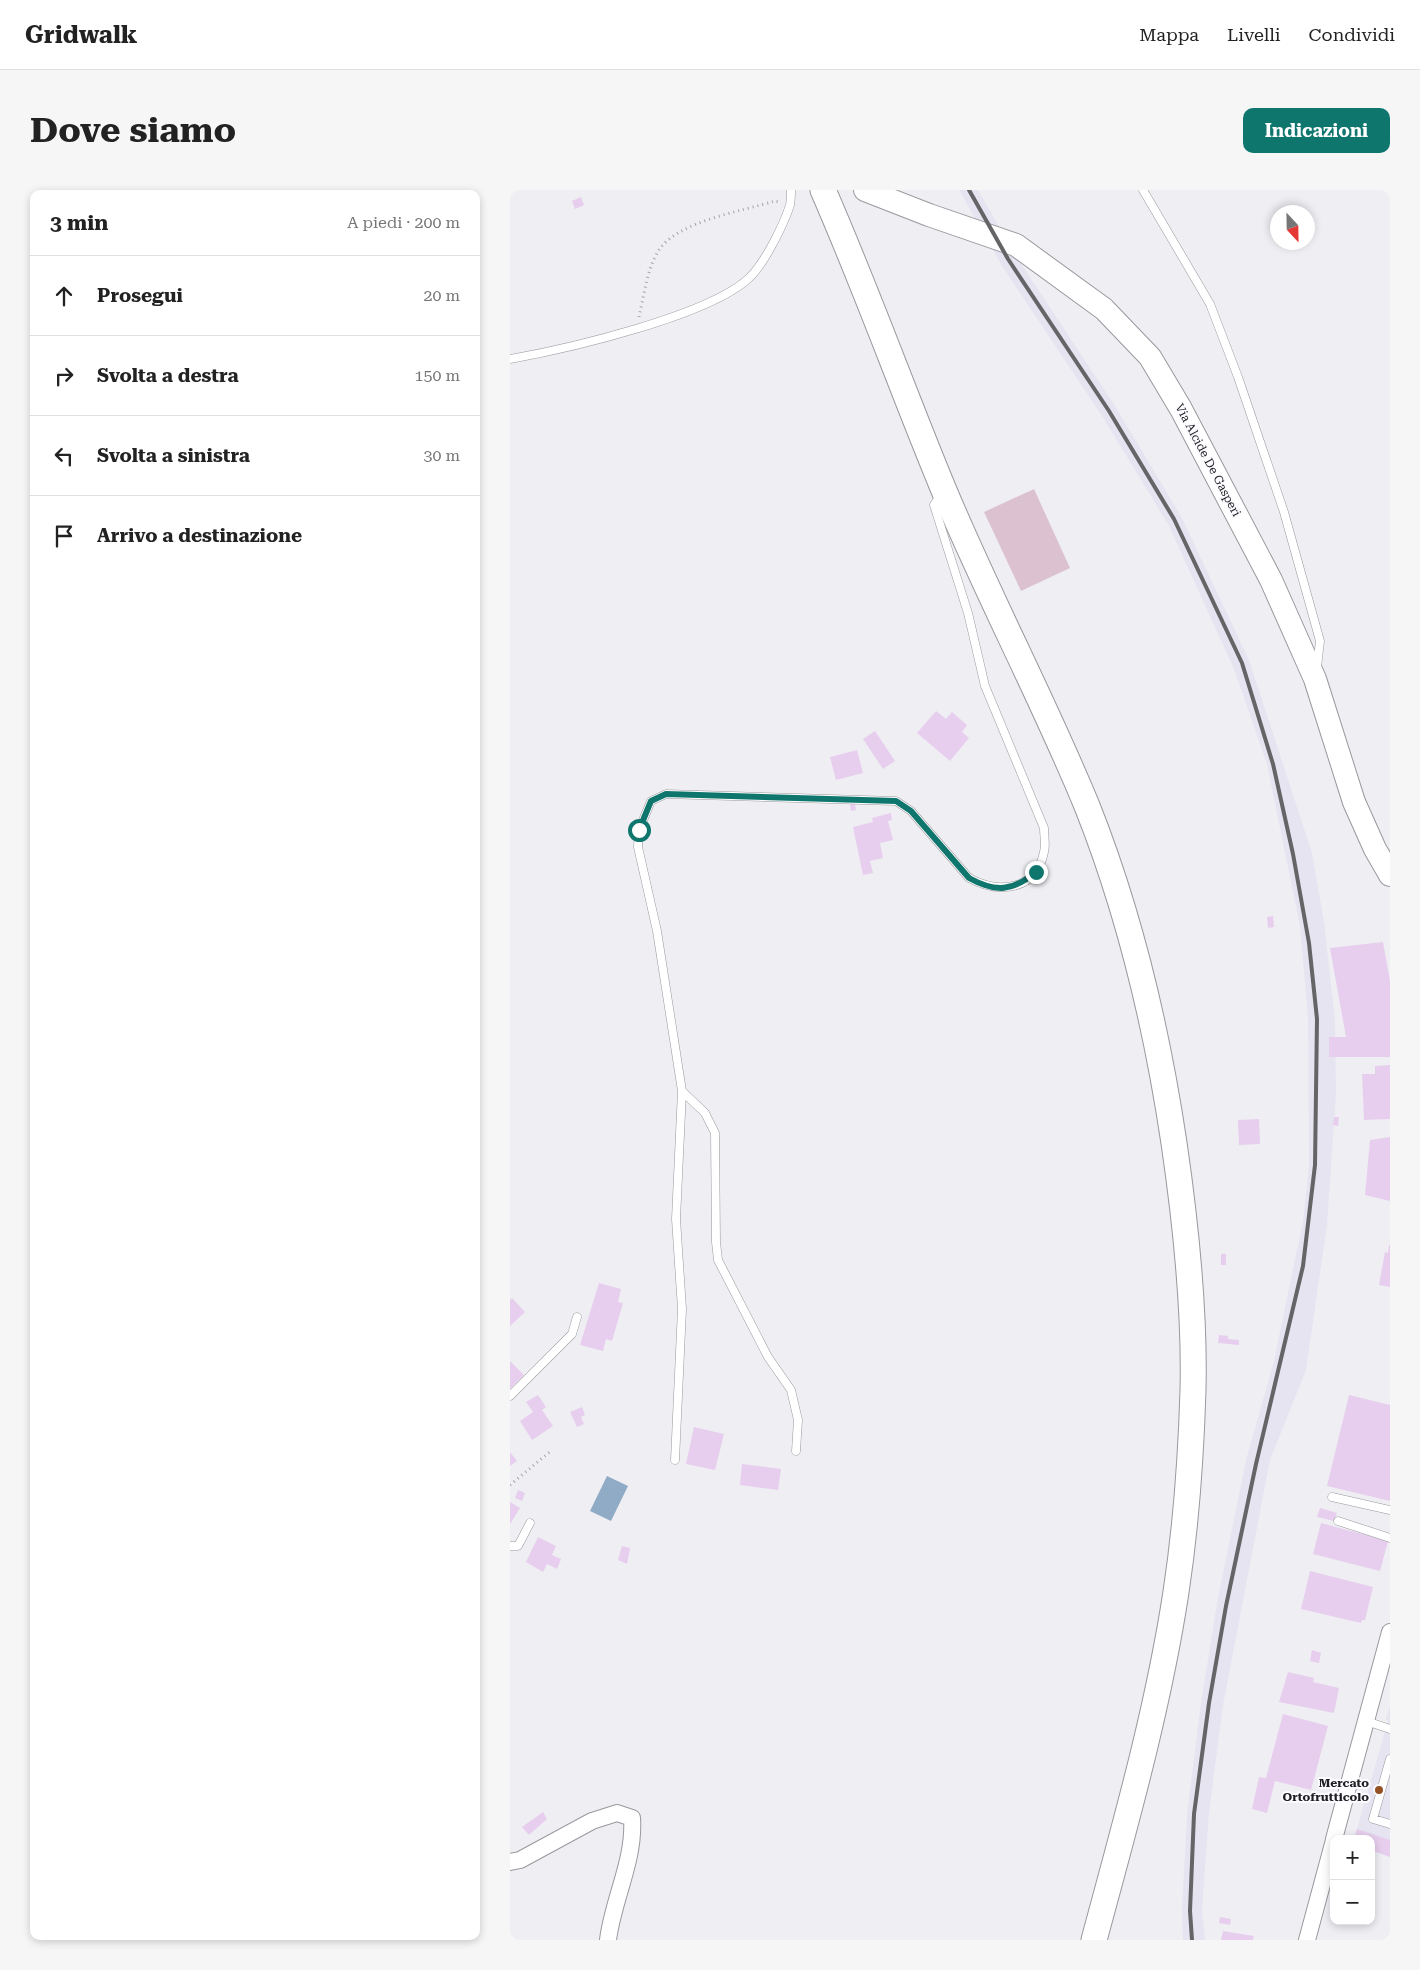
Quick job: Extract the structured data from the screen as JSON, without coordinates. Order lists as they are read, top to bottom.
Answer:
{
  "streets": {
    "main road": ["Via Alcide De Gasperi"]
  },
  "places": ["Mercato Ortofrutticolo"],
  "north": "bottom",
  "page": {
    "header": "Gridwalk",
    "nav": ["Mappa", "Livelli", "Condividi"],
    "buttons": "Indicazioni",
    "title": "Dove siamo",
    "heading": ["3 min", "A piedi · 200 m"],
    "list": [
      ["Prosegui", "20 m"],
      ["Svolta a destra", "150 m"],
      ["Svolta a sinistra", "30 m"],
      "Arrivo a destinazione"
    ],
    "map_buttons": ["+", "−"]
  }
}
